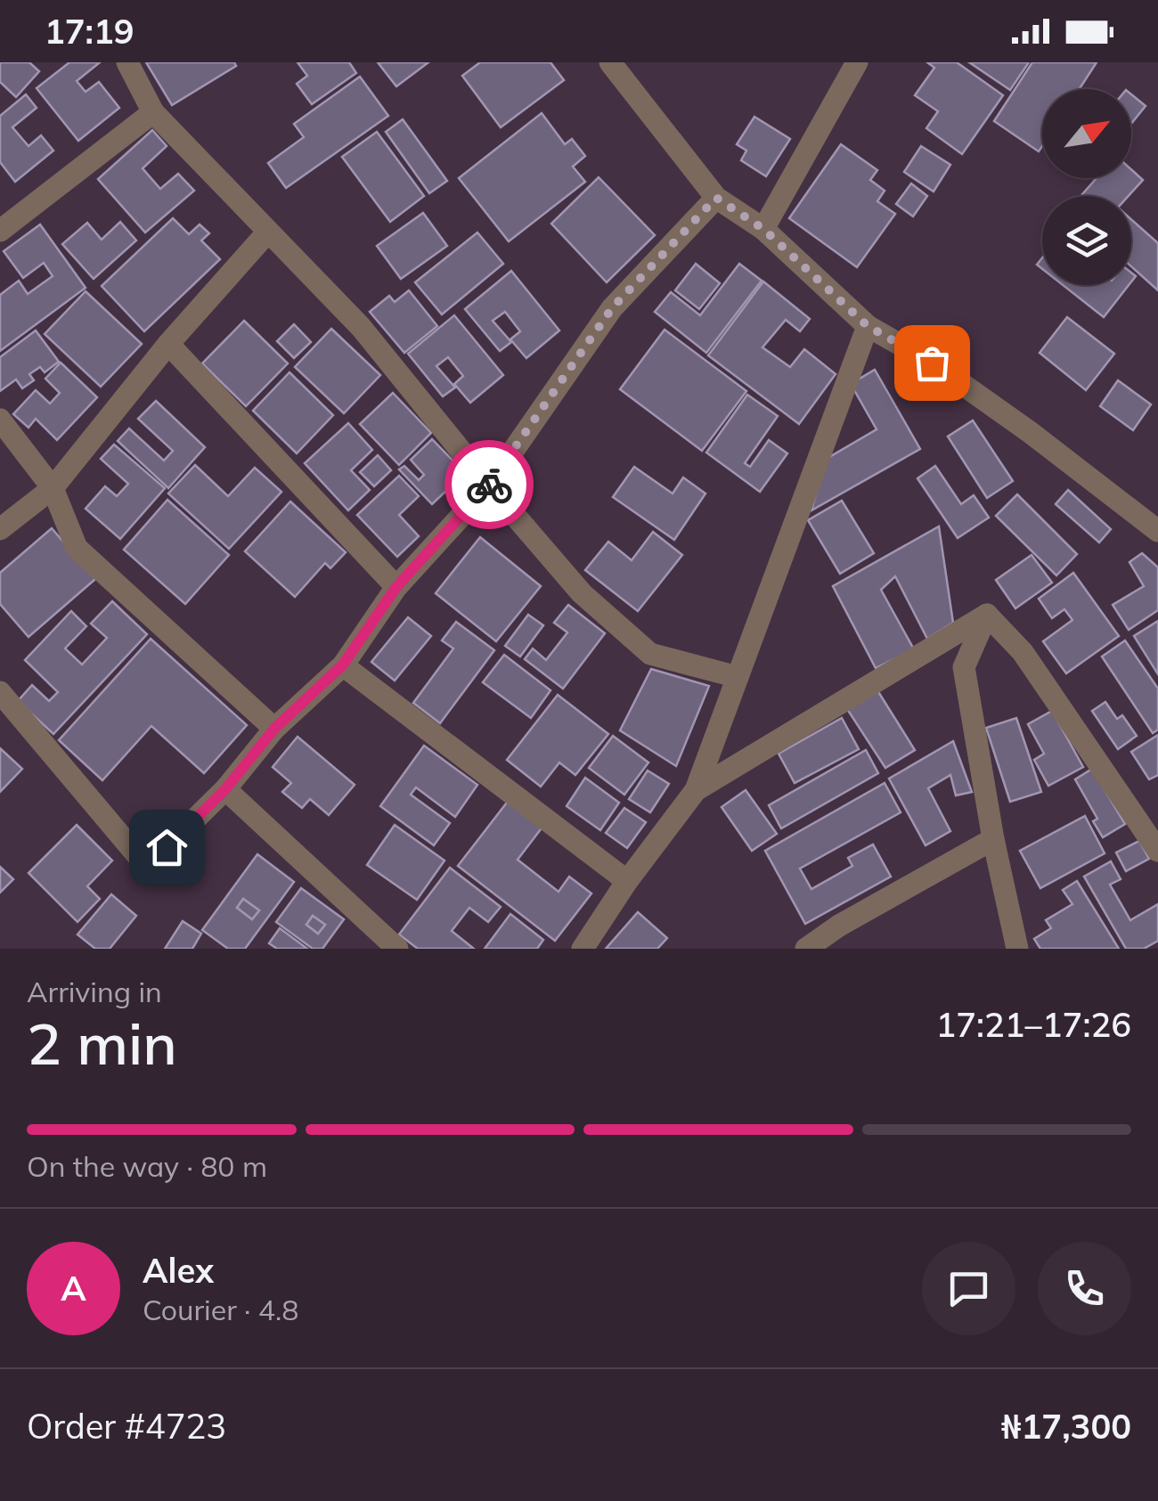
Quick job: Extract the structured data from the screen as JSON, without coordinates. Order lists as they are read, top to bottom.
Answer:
{
  "north": "top right",
  "page": {
    "status": "17:19",
    "heading": ["2 min", "Arriving in", "17:21–17:26"],
    "panel": [
      "Alex",
      "Courier · 4.8",
      "Order #4723",
      "₦17,300"
    ],
    "bar": "On the way · 80 m",
    "round": "A"
  }
}
